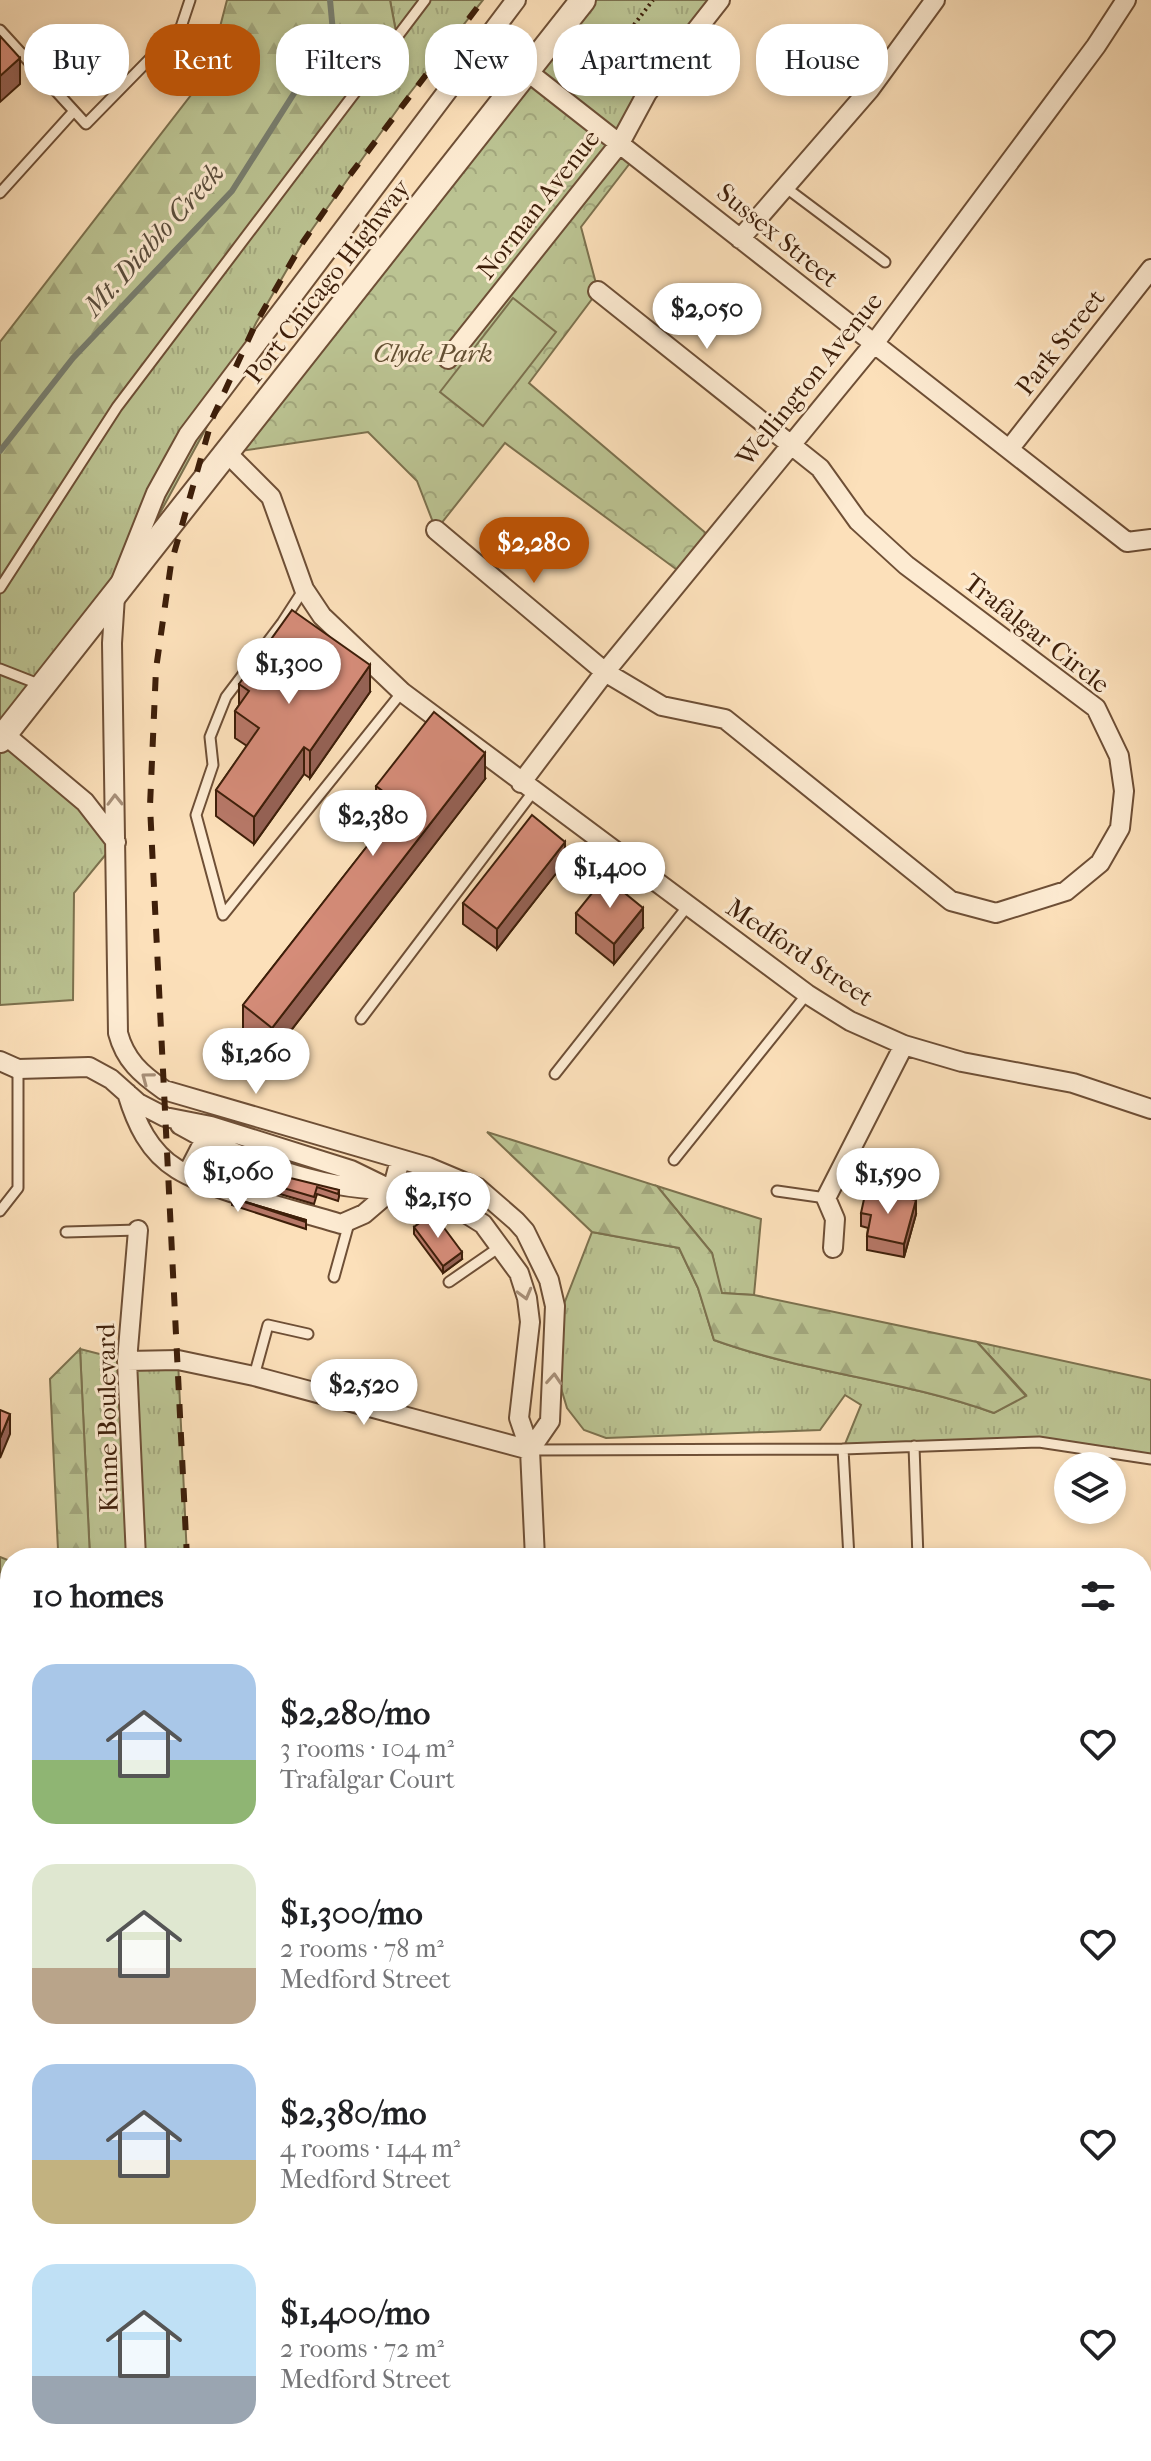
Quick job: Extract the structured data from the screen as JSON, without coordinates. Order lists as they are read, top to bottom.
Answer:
{
  "streets": {
    "street": [
      "Norman Avenue",
      "Sussex Street",
      "Port Chicago Highway",
      "Park Street",
      "Wellington Avenue",
      "Trafalgar Circle",
      "Medford Street",
      "Kinne Boulevard"
    ]
  },
  "crossings": [
    ["Norman Avenue", "Sussex Street"],
    ["Sussex Street", "Park Street"],
    ["Sussex Street", "Wellington Avenue"],
    ["Port Chicago Highway", "Medford Street"],
    ["Wellington Avenue", "Trafalgar Circle"],
    ["Wellington Avenue", "Medford Street"]
  ],
  "water": ["Mt. Diablo Creek"],
  "parks": ["Clyde Park"],
  "page": {
    "chip": [
      "Buy",
      "Rent",
      "Filters",
      "New",
      "Apartment",
      "House"
    ],
    "price": [
      "$2,050",
      "$2,280",
      "$1,300",
      "$2,380",
      "$1,400",
      "$1,260",
      "$1,060",
      "$1,590",
      "$2,150",
      "$2,520"
    ],
    "heading": "10 homes",
    "list": [
      {
        "name": "$2,280/mo",
        "note": "3 rooms · 104 m² · Trafalgar Court"
      },
      {
        "name": "$1,300/mo",
        "note": "2 rooms · 78 m² · Medford Street"
      },
      {
        "name": "$2,380/mo",
        "note": "4 rooms · 144 m² · Medford Street"
      },
      {
        "name": "$1,400/mo",
        "note": "2 rooms · 72 m² · Medford Street"
      }
    ]
  }
}
